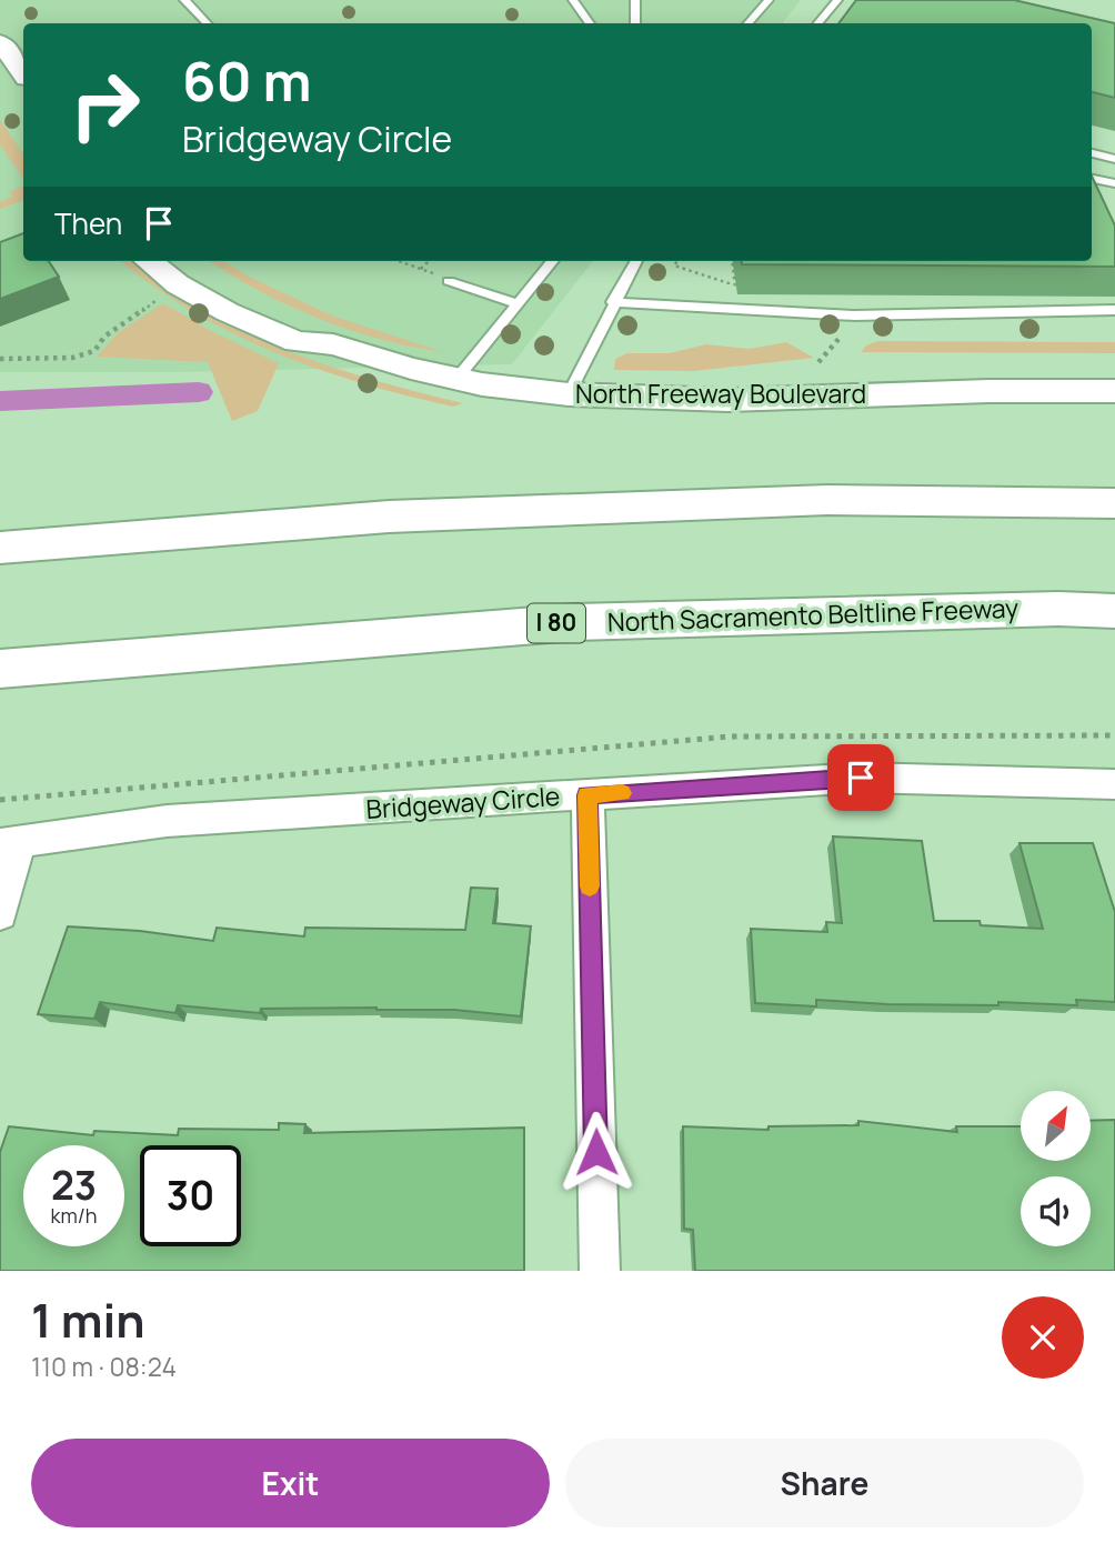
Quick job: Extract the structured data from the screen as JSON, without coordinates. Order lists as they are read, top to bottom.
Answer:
{
  "streets": {
    "highway": ["North Sacramento Beltline Freeway", "I 80"],
    "street": ["North Freeway Boulevard", "Bridgeway Circle"]
  },
  "north": "top right",
  "page": {
    "turn": ["60 m", "Bridgeway Circle"],
    "then": "Then",
    "speed": "23 km/h",
    "limit": "30",
    "heading": ["1 min", "110 m · 08:24"],
    "buttons": ["Exit", "Share"]
  }
}
